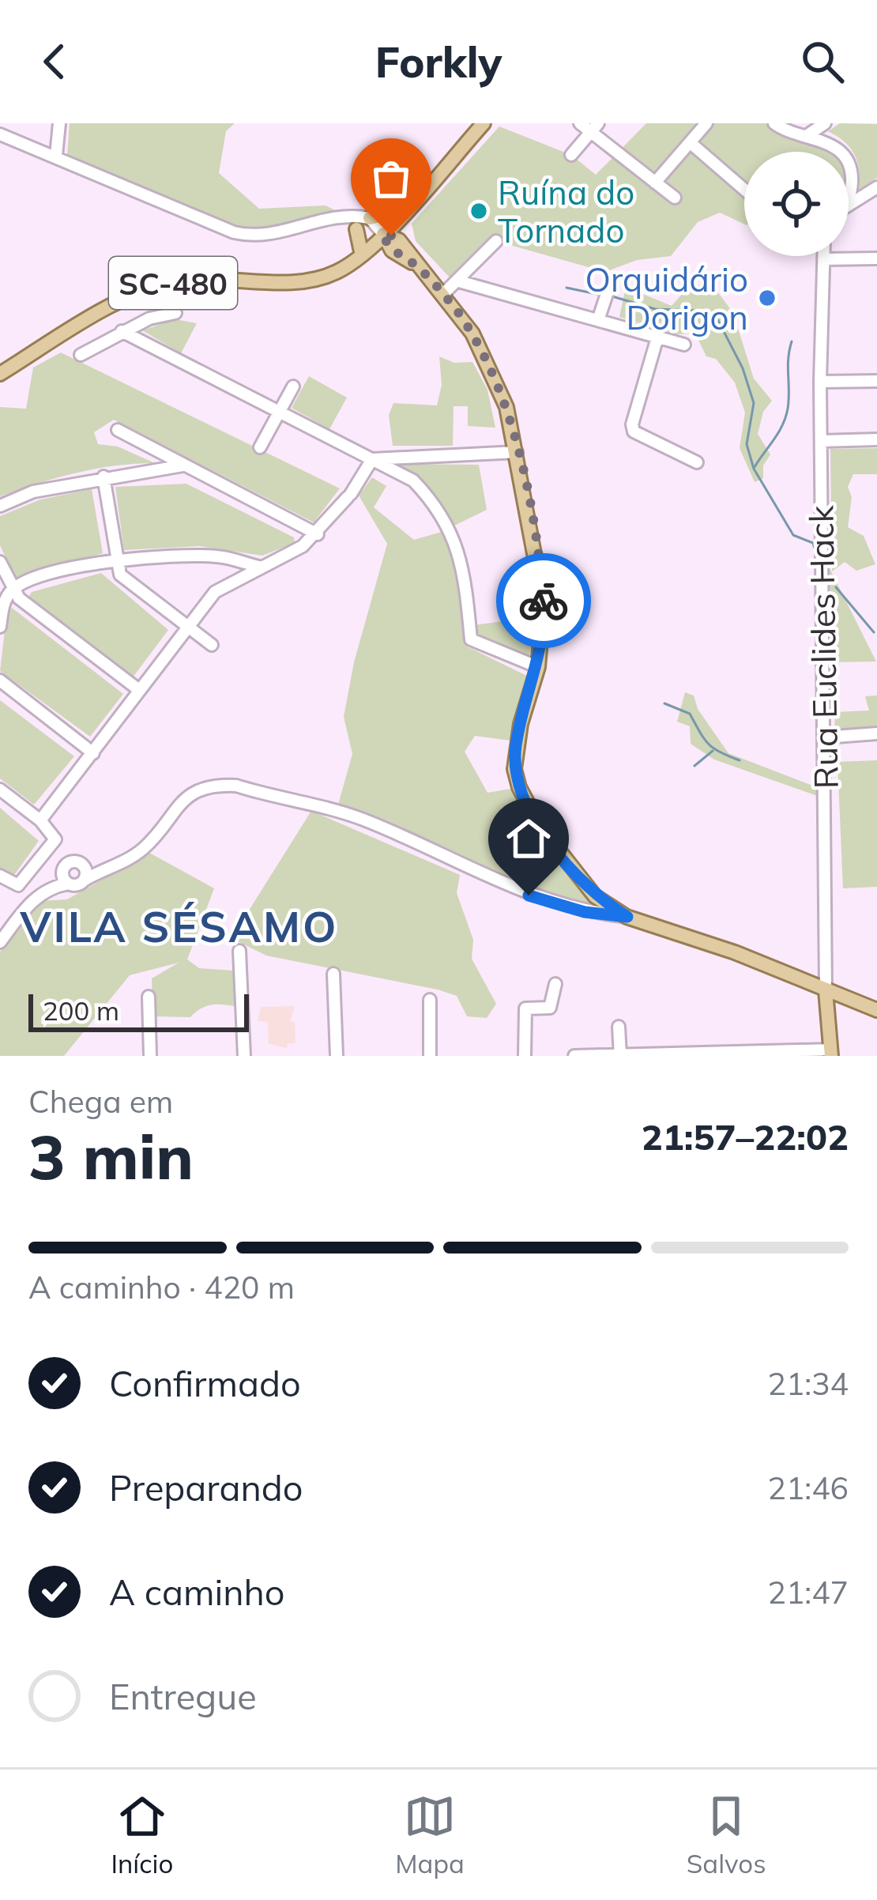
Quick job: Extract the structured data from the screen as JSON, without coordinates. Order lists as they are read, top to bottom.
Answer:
{
  "streets": {
    "main road": ["SC-480", "Rua Euclides Hack"]
  },
  "districts": ["VILA SÉSAMO"],
  "places": ["Ruína do Tornado", "Orquidário Dorigon"],
  "scale_bar": "200 m",
  "page": {
    "header": "Forkly",
    "scale": "200 m",
    "heading": ["3 min", "Chega em", "21:57–22:02"],
    "bar": "A caminho · 420 m",
    "list": [
      ["Confirmado", "21:34"],
      ["Preparando", "21:46"],
      ["A caminho", "21:47"],
      "Entregue"
    ],
    "tabs": ["Início", "Mapa", "Salvos"]
  }
}
